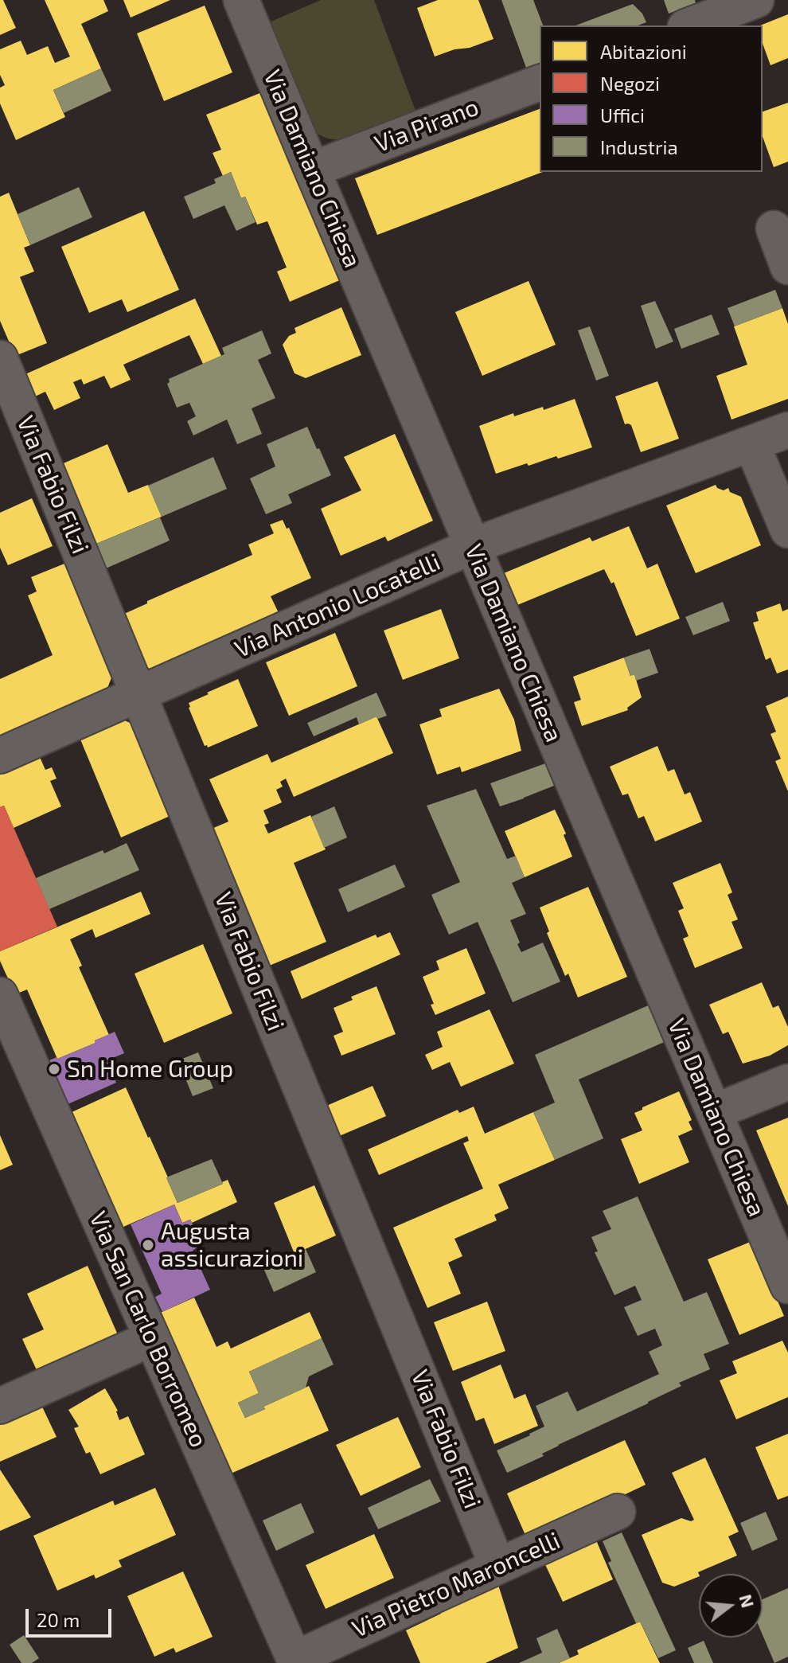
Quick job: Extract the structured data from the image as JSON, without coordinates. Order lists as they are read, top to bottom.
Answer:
{
  "streets": {
    "street": [
      "Via Pirano",
      "Via Damiano Chiesa",
      "Via Fabio Filzi",
      "Via Antonio Locatelli",
      "Via San Carlo Borromeo",
      "Via Pietro Maroncelli"
    ]
  },
  "crossings": [
    ["Via Pirano", "Via Damiano Chiesa"],
    ["Via Damiano Chiesa", "Via Antonio Locatelli"],
    ["Via Fabio Filzi", "Via Antonio Locatelli"],
    ["Via Fabio Filzi", "Via Pietro Maroncelli"],
    ["Via San Carlo Borromeo", "Via Pietro Maroncelli"]
  ],
  "places": ["Sn Home Group", "Augusta assicurazioni"],
  "legend": [
    "Abitazioni",
    "Negozi",
    "Uffici",
    "Industria"
  ],
  "scale_bar": "20 m",
  "north": "right"
}
